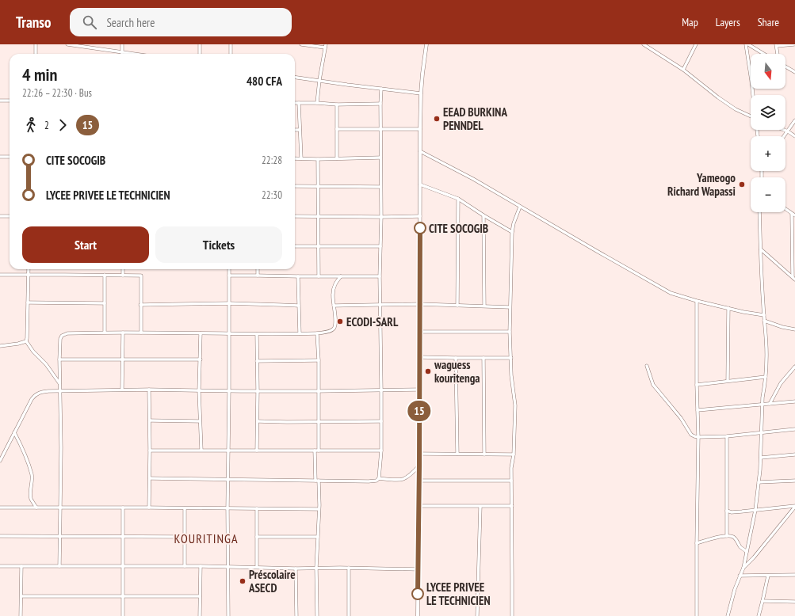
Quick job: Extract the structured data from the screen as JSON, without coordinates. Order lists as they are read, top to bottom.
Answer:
{
  "districts": ["KOURITINGA"],
  "places": [
    "EEAD BURKINA PENNDEL",
    "Yameogo Richard Wapassi",
    "CITE SOCOGIB",
    "ECODI-SARL",
    "waguess kouritenga",
    "Préscolaire ASECD",
    "LYCEE PRIVEE LE TECHNICIEN"
  ],
  "lines": ["bus line 15"],
  "north": "bottom",
  "page": {
    "header": "Transo",
    "search": "Search here",
    "nav": ["Map", "Layers", "Share"],
    "on_map": "15",
    "map_buttons": ["+", "−"],
    "heading": ["4 min", "22:26 – 22:30 · Bus", "480 CFA"],
    "legs": ["2", "15"],
    "list": [
      {
        "name": "CITE SOCOGIB",
        "value": "22:28"
      },
      {
        "name": "LYCEE PRIVEE LE TECHNICIEN",
        "value": "22:30"
      }
    ],
    "buttons": ["Start", "Tickets"]
  }
}
